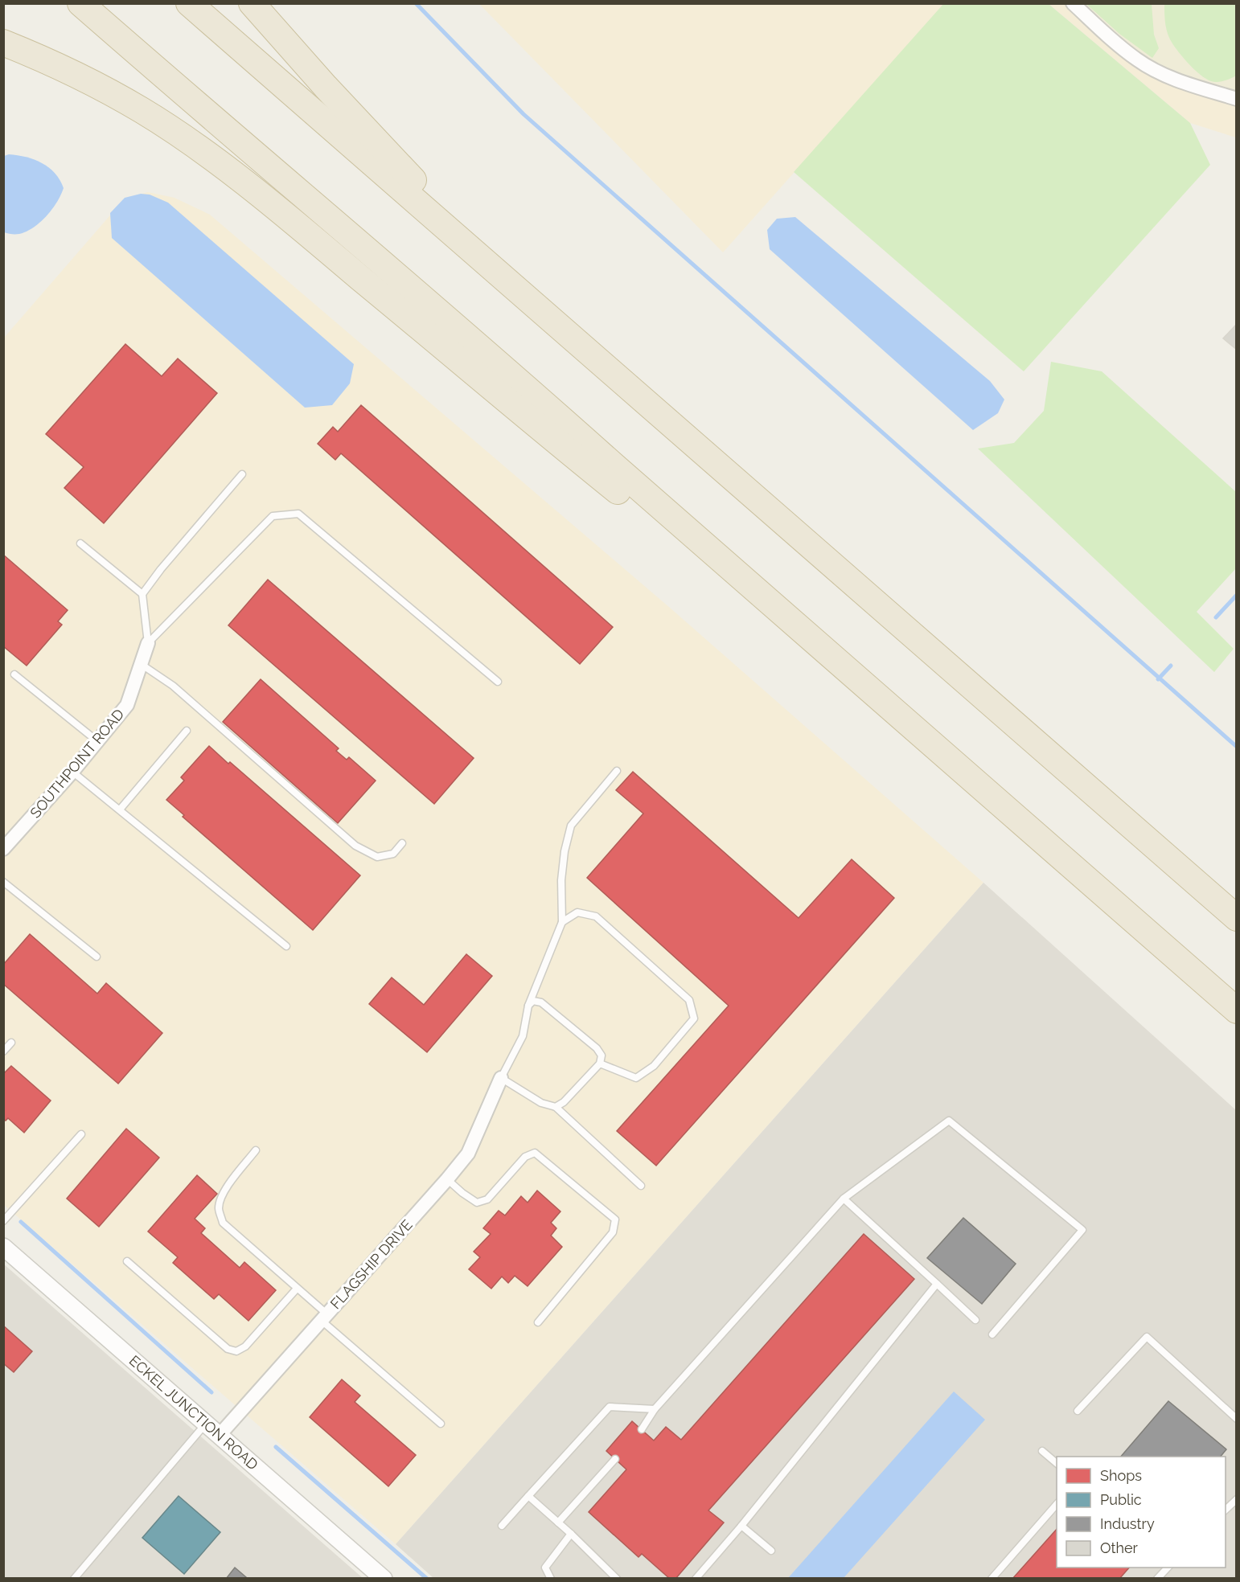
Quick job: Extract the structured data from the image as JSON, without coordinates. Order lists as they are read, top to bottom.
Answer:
{
  "streets": {
    "street": ["SOUTHPOINT ROAD", "FLAGSHIP DRIVE", "ECKEL JUNCTION ROAD"]
  },
  "crossings": [
    ["FLAGSHIP DRIVE", "ECKEL JUNCTION ROAD"]
  ],
  "legend": [
    "Shops",
    "Public",
    "Industry",
    "Other"
  ]
}
